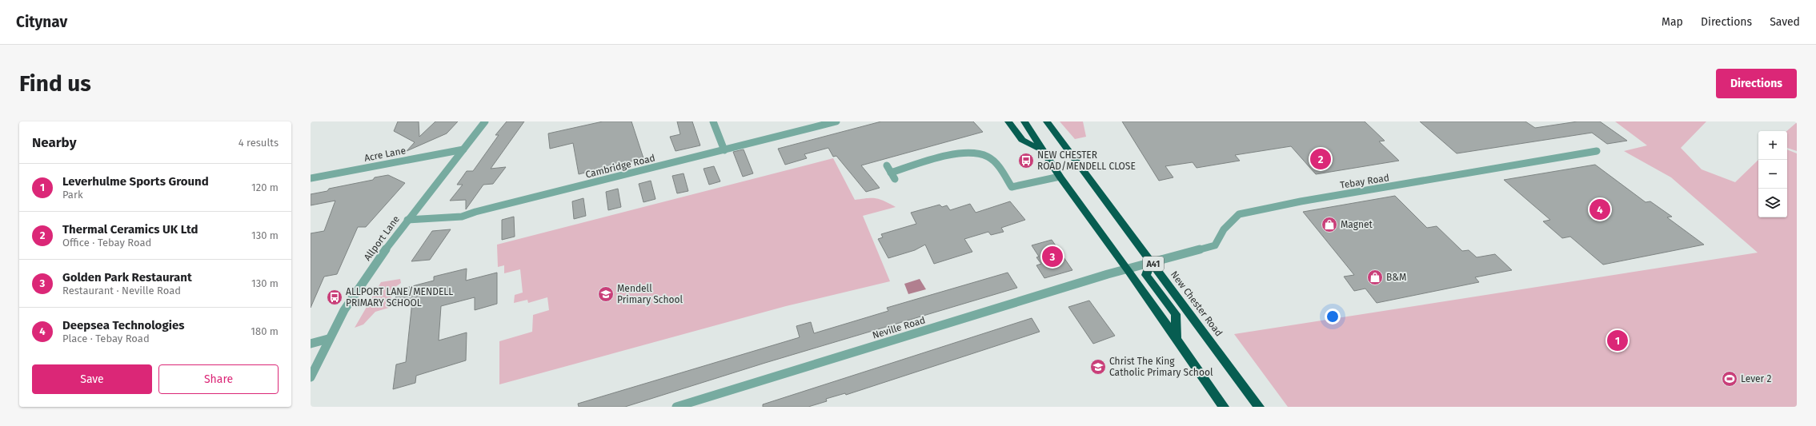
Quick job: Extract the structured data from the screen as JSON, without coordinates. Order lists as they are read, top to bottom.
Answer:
{
  "streets": {
    "highway": ["A41", "New Chester Road"],
    "street": [
      "Acre Lane",
      "Cambridge Road",
      "Tebay Road",
      "Allport Lane",
      "Neville Road"
    ]
  },
  "crossings": [
    ["Acre Lane", "Allport Lane"],
    ["Cambridge Road", "Allport Lane"],
    ["Tebay Road", "A41"],
    ["Tebay Road", "New Chester Road"],
    ["Tebay Road", "Neville Road"],
    ["A41", "Neville Road"]
  ],
  "places": {
    "bus stop": ["NEW CHESTER ROAD/MENDELL CLOSE", "ALLPORT LANE/MENDELL PRIMARY SCHOOL"],
    "shop": ["Magnet", "B&M"],
    "school or university": ["Mendell Primary School", "Christ The King Catholic Primary School"],
    "sports": ["Lever 2"]
  },
  "page": {
    "header": "Citynav",
    "nav": ["Map", "Directions", "Saved"],
    "buttons": [
      "Directions",
      ["Save", "Share"]
    ],
    "title": "Find us",
    "heading": ["Nearby", "4 results"],
    "map_buttons": ["+", "−"],
    "pins": [
      "2",
      "4",
      "3",
      "1"
    ],
    "list": [
      {
        "mark": "1",
        "name": "Leverhulme Sports Ground",
        "note": "Park",
        "value": "120 m"
      },
      {
        "mark": "2",
        "name": "Thermal Ceramics UK Ltd",
        "note": "Office · Tebay Road",
        "value": "130 m"
      },
      {
        "mark": "3",
        "name": "Golden Park Restaurant",
        "note": "Restaurant · Neville Road",
        "value": "130 m"
      },
      {
        "mark": "4",
        "name": "Deepsea Technologies",
        "note": "Place · Tebay Road",
        "value": "180 m"
      }
    ]
  }
}
